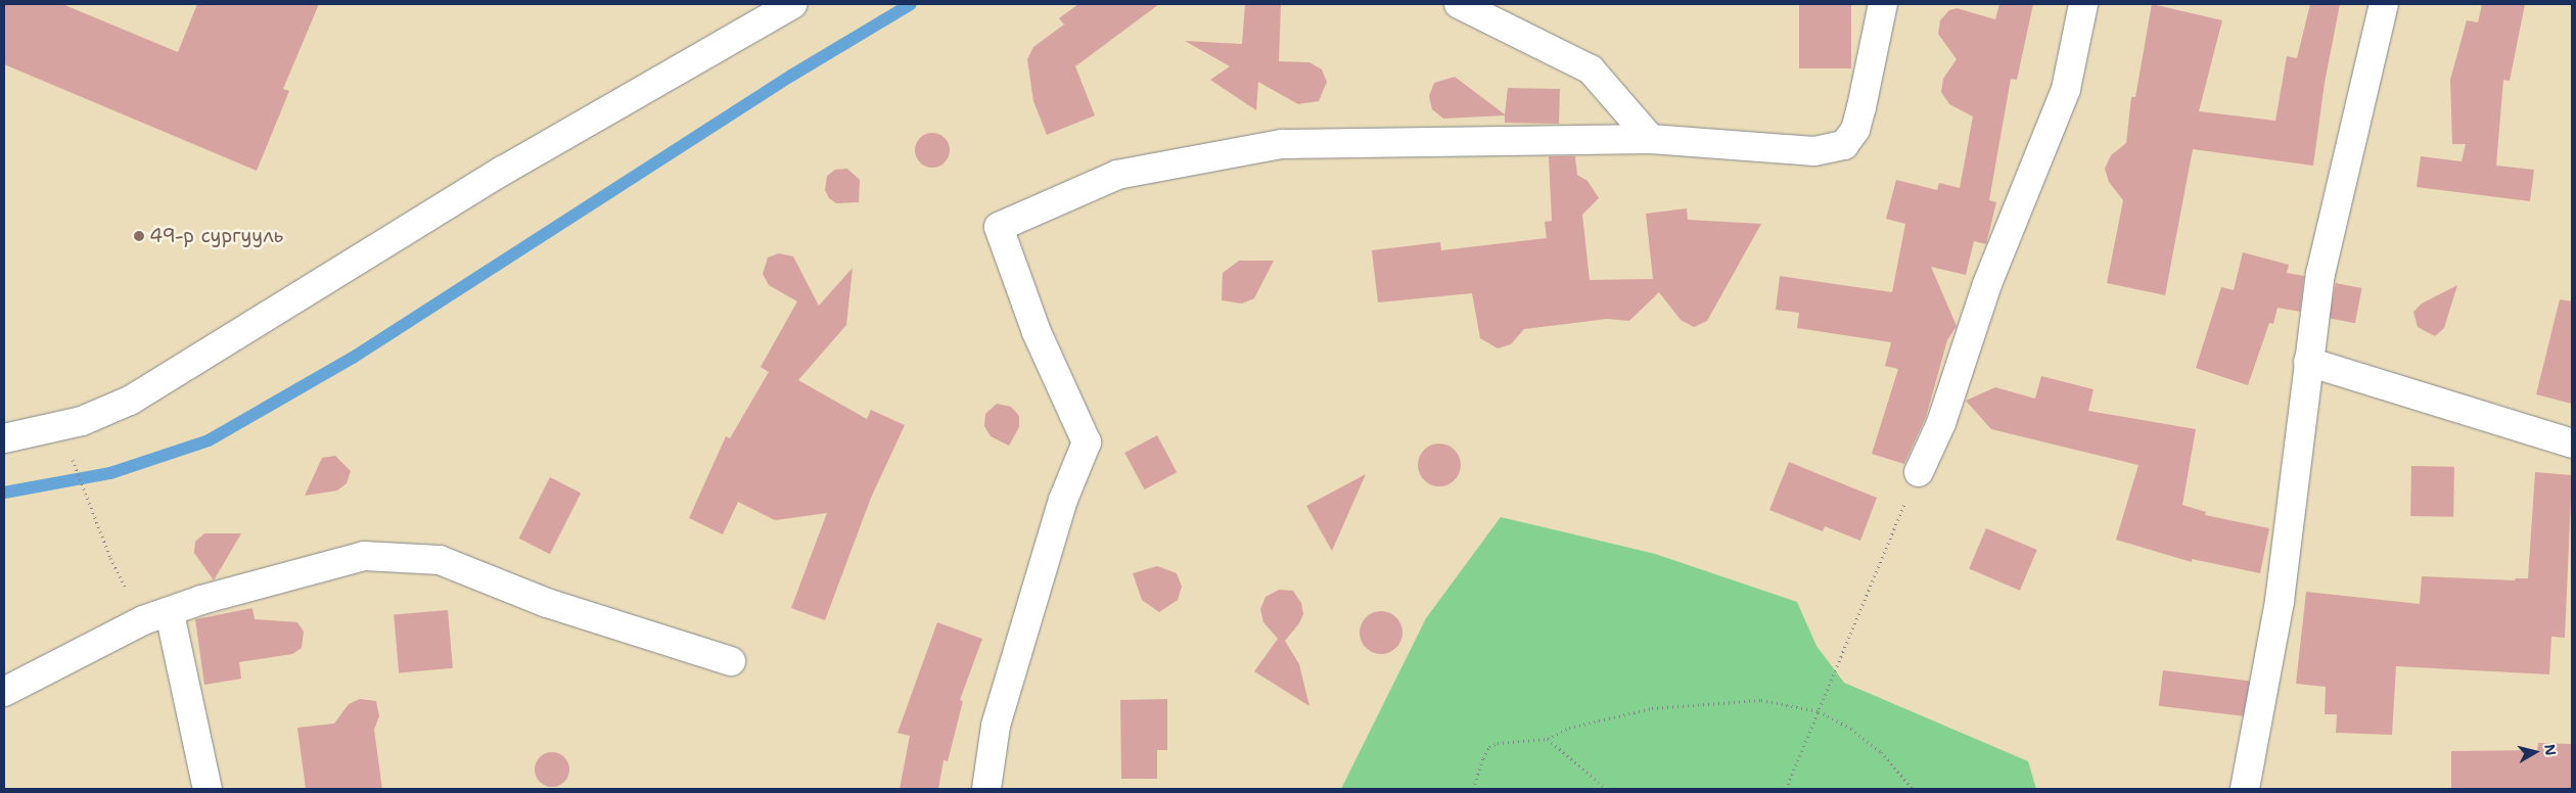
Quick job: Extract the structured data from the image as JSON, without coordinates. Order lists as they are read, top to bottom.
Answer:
{
  "places": ["49-р сургууль"],
  "north": "right"
}
